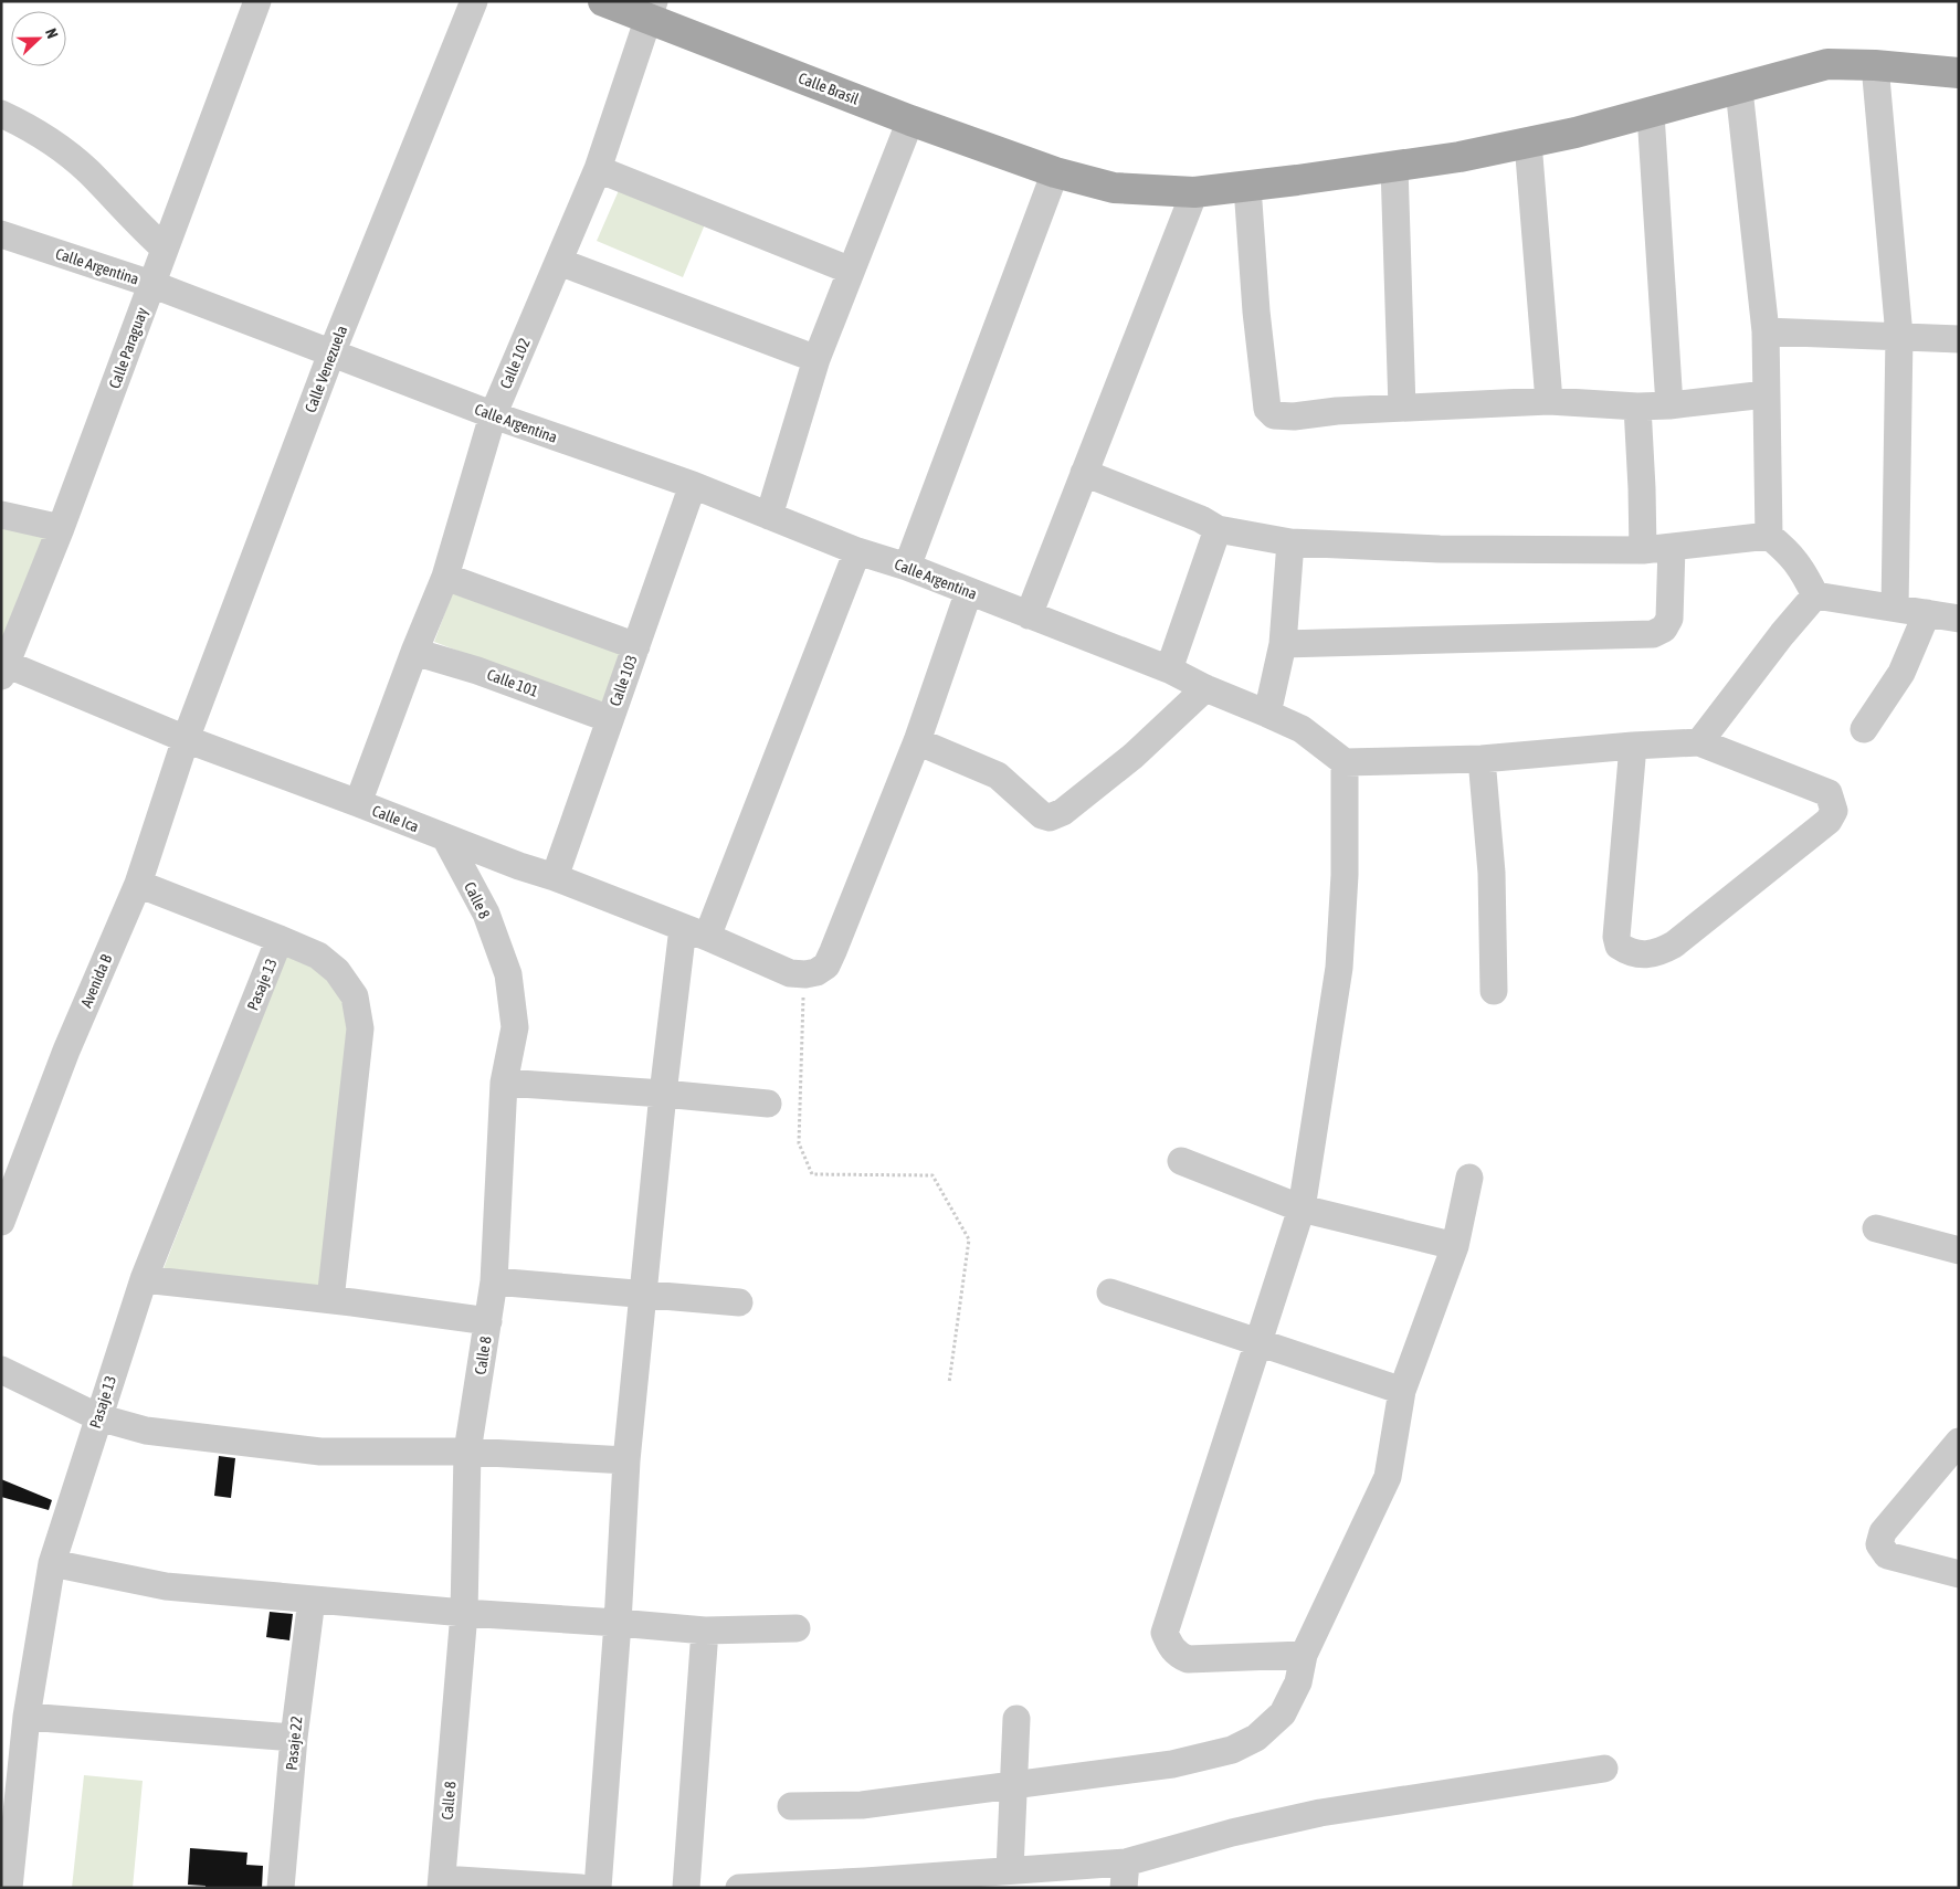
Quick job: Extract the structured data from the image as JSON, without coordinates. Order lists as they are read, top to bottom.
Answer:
{
  "streets": {
    "main road": ["Calle Brasil"],
    "street": [
      "Calle Argentina",
      "Calle Paraguay",
      "Calle 102",
      "Calle Venezuela",
      "Calle 103",
      "Calle 101",
      "Calle Ica",
      "Calle 8",
      "Avenida B",
      "Pasaje 13",
      "Pasaje 22"
    ]
  },
  "crossings": [
    ["Calle Brasil", "Calle 102"],
    ["Calle Argentina", "Calle Paraguay"],
    ["Calle Argentina", "Calle 102"],
    ["Calle Argentina", "Calle Venezuela"],
    ["Calle Argentina", "Calle 103"],
    ["Calle Paraguay", "Calle Ica"],
    ["Calle 102", "Calle 101"],
    ["Calle 102", "Calle Ica"],
    ["Calle Venezuela", "Calle Ica"],
    ["Calle Venezuela", "Avenida B"],
    ["Calle 103", "Calle 101"],
    ["Calle 103", "Calle Ica"],
    ["Calle Ica", "Calle 8"],
    ["Calle Ica", "Avenida B"]
  ],
  "north": "right"
}
